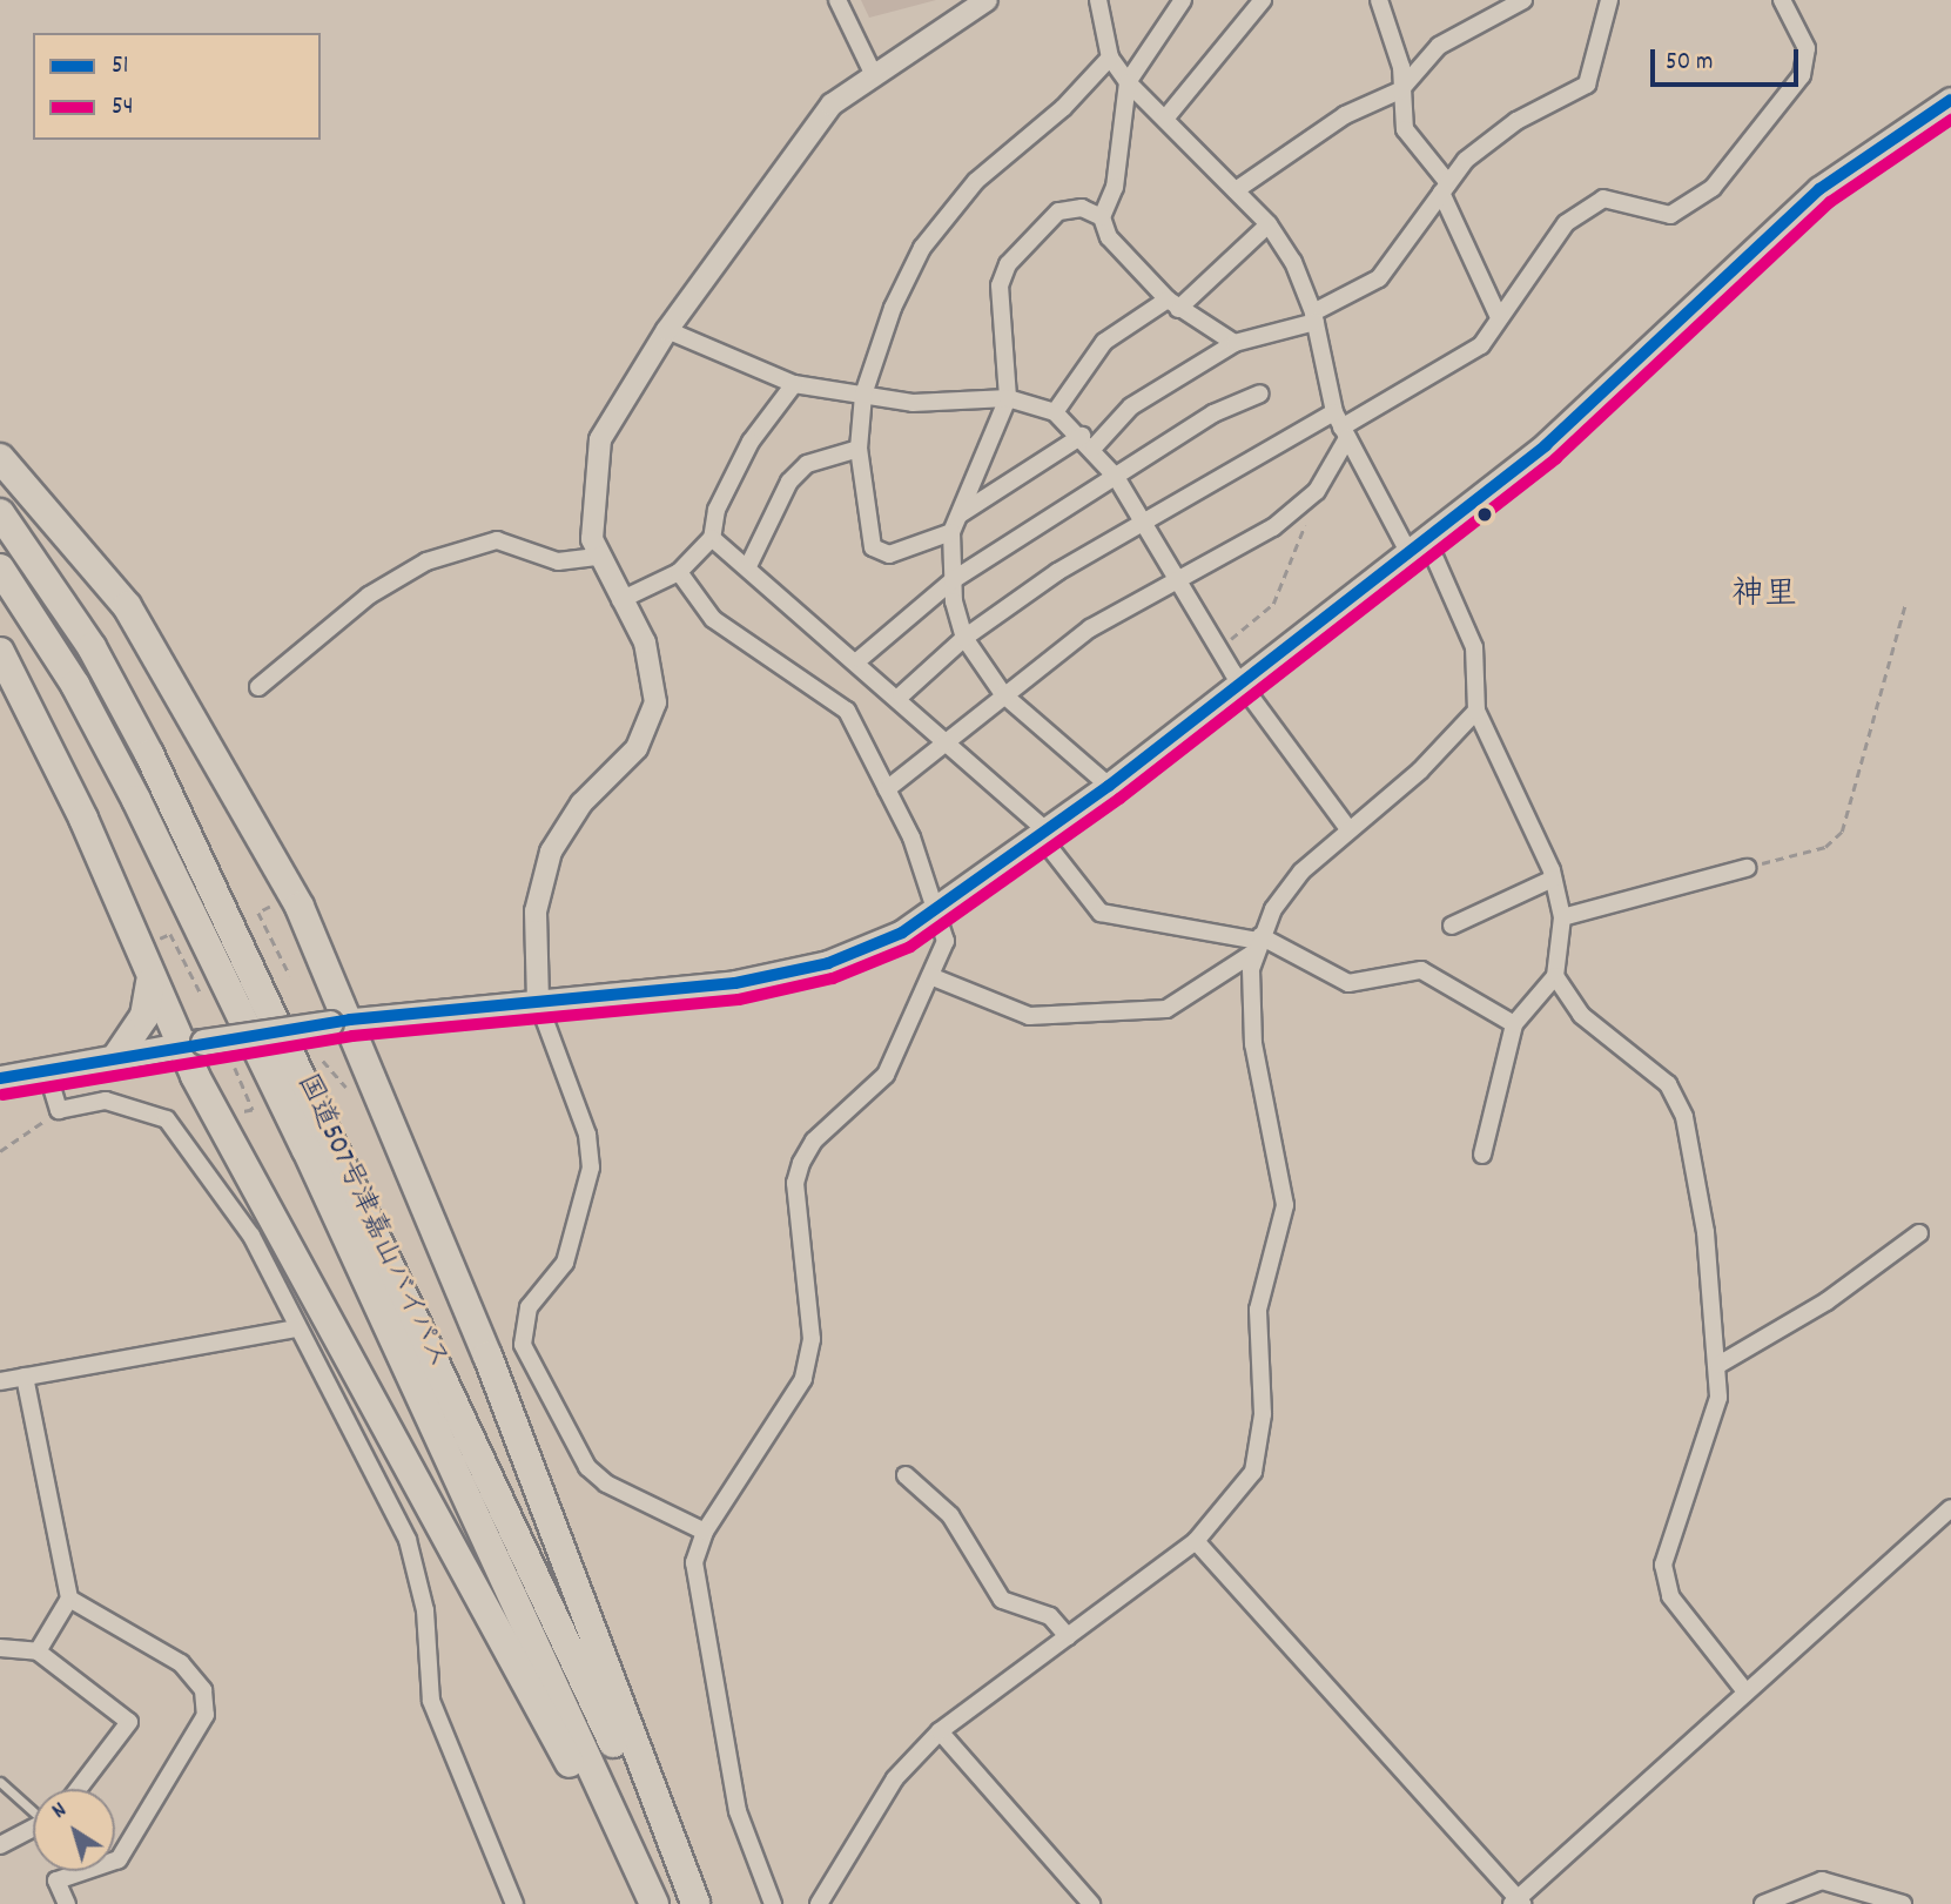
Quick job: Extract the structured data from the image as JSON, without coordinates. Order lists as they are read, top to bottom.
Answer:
{
  "streets": {
    "highway": ["国道507号津嘉山バイパス"]
  },
  "districts": ["神里"],
  "lines": ["transit line 51", "transit line 54"],
  "legend": ["51", "54"],
  "scale_bar": "50 m",
  "north": "top left"
}
